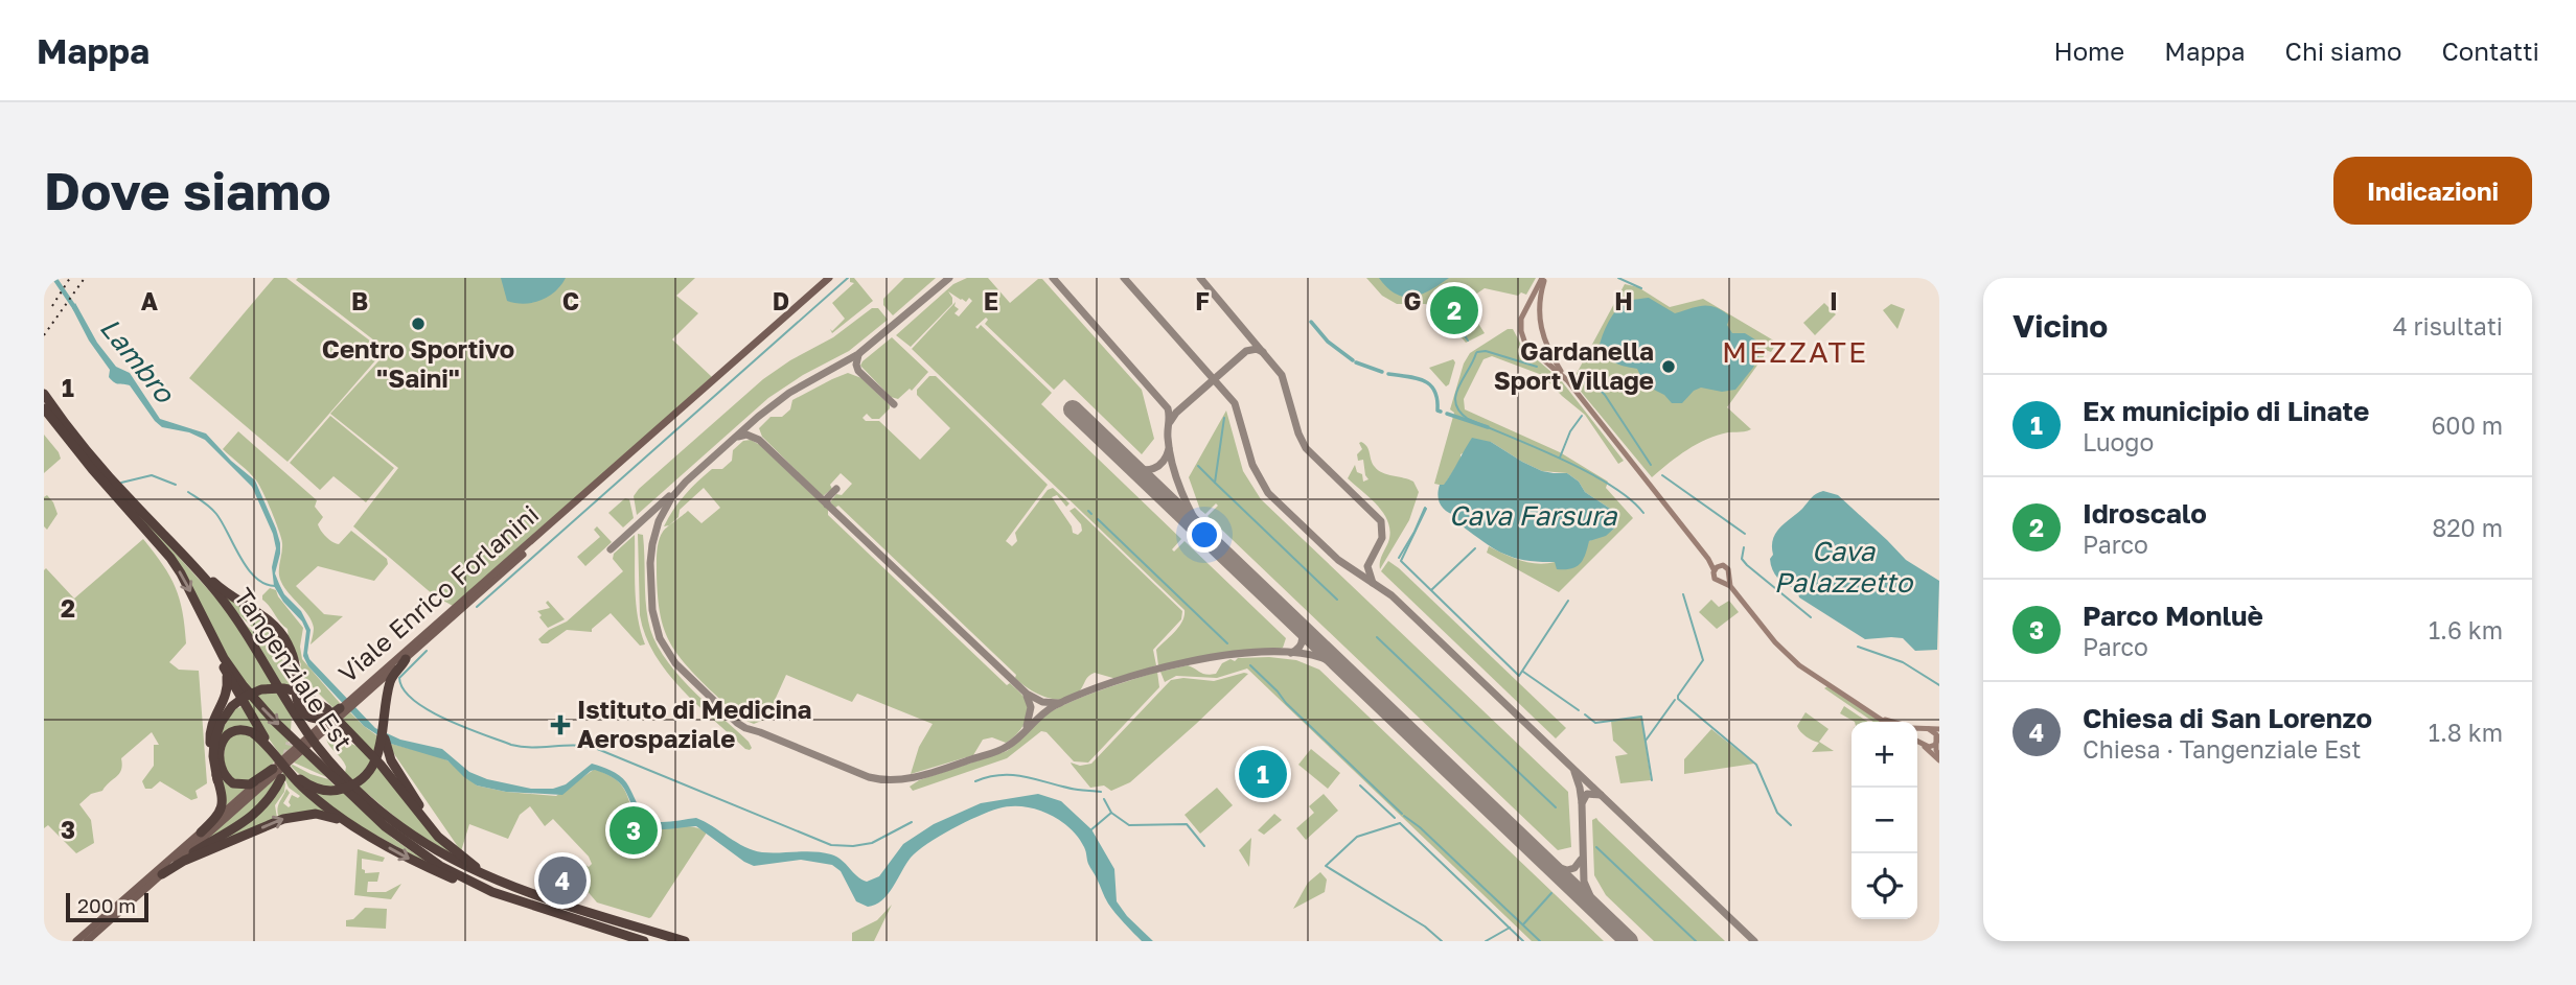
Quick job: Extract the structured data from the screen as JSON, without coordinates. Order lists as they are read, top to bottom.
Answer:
{
  "streets": {
    "highway": ["Tangenziale Est"],
    "main road": ["Viale Enrico Forlanini"]
  },
  "districts": ["MEZZATE"],
  "water": ["Lambro", "Cava Farsura", "Cava Palazzetto"],
  "places": {
    "other": ["Centro Sportivo \"Saini\"", "Gardanella Sport Village"],
    "health": ["Istituto di Medicina Aerospaziale"]
  },
  "scale_bar": "200 m",
  "page": {
    "header": "Mappa",
    "nav": [
      "Home",
      "Mappa",
      "Chi siamo",
      "Contatti"
    ],
    "buttons": "Indicazioni",
    "title": "Dove siamo",
    "heading": ["Vicino", "4 risultati"],
    "pins": [
      "2",
      "1",
      "3",
      "4"
    ],
    "list": [
      {
        "mark": "1",
        "name": "Ex municipio di Linate",
        "note": "Luogo",
        "value": "600 m"
      },
      {
        "mark": "2",
        "name": "Idroscalo",
        "note": "Parco",
        "value": "820 m"
      },
      {
        "mark": "3",
        "name": "Parco Monluè",
        "note": "Parco",
        "value": "1.6 km"
      },
      {
        "mark": "4",
        "name": "Chiesa di San Lorenzo",
        "note": "Chiesa · Tangenziale Est",
        "value": "1.8 km"
      }
    ],
    "map_buttons": ["+", "−"],
    "scale": "200 m"
  },
  "grid": {
    "columns": [
      "A",
      "B",
      "C",
      "D",
      "E",
      "F",
      "G",
      "H",
      "I"
    ],
    "rows": ["1", "2", "3"]
  }
}
